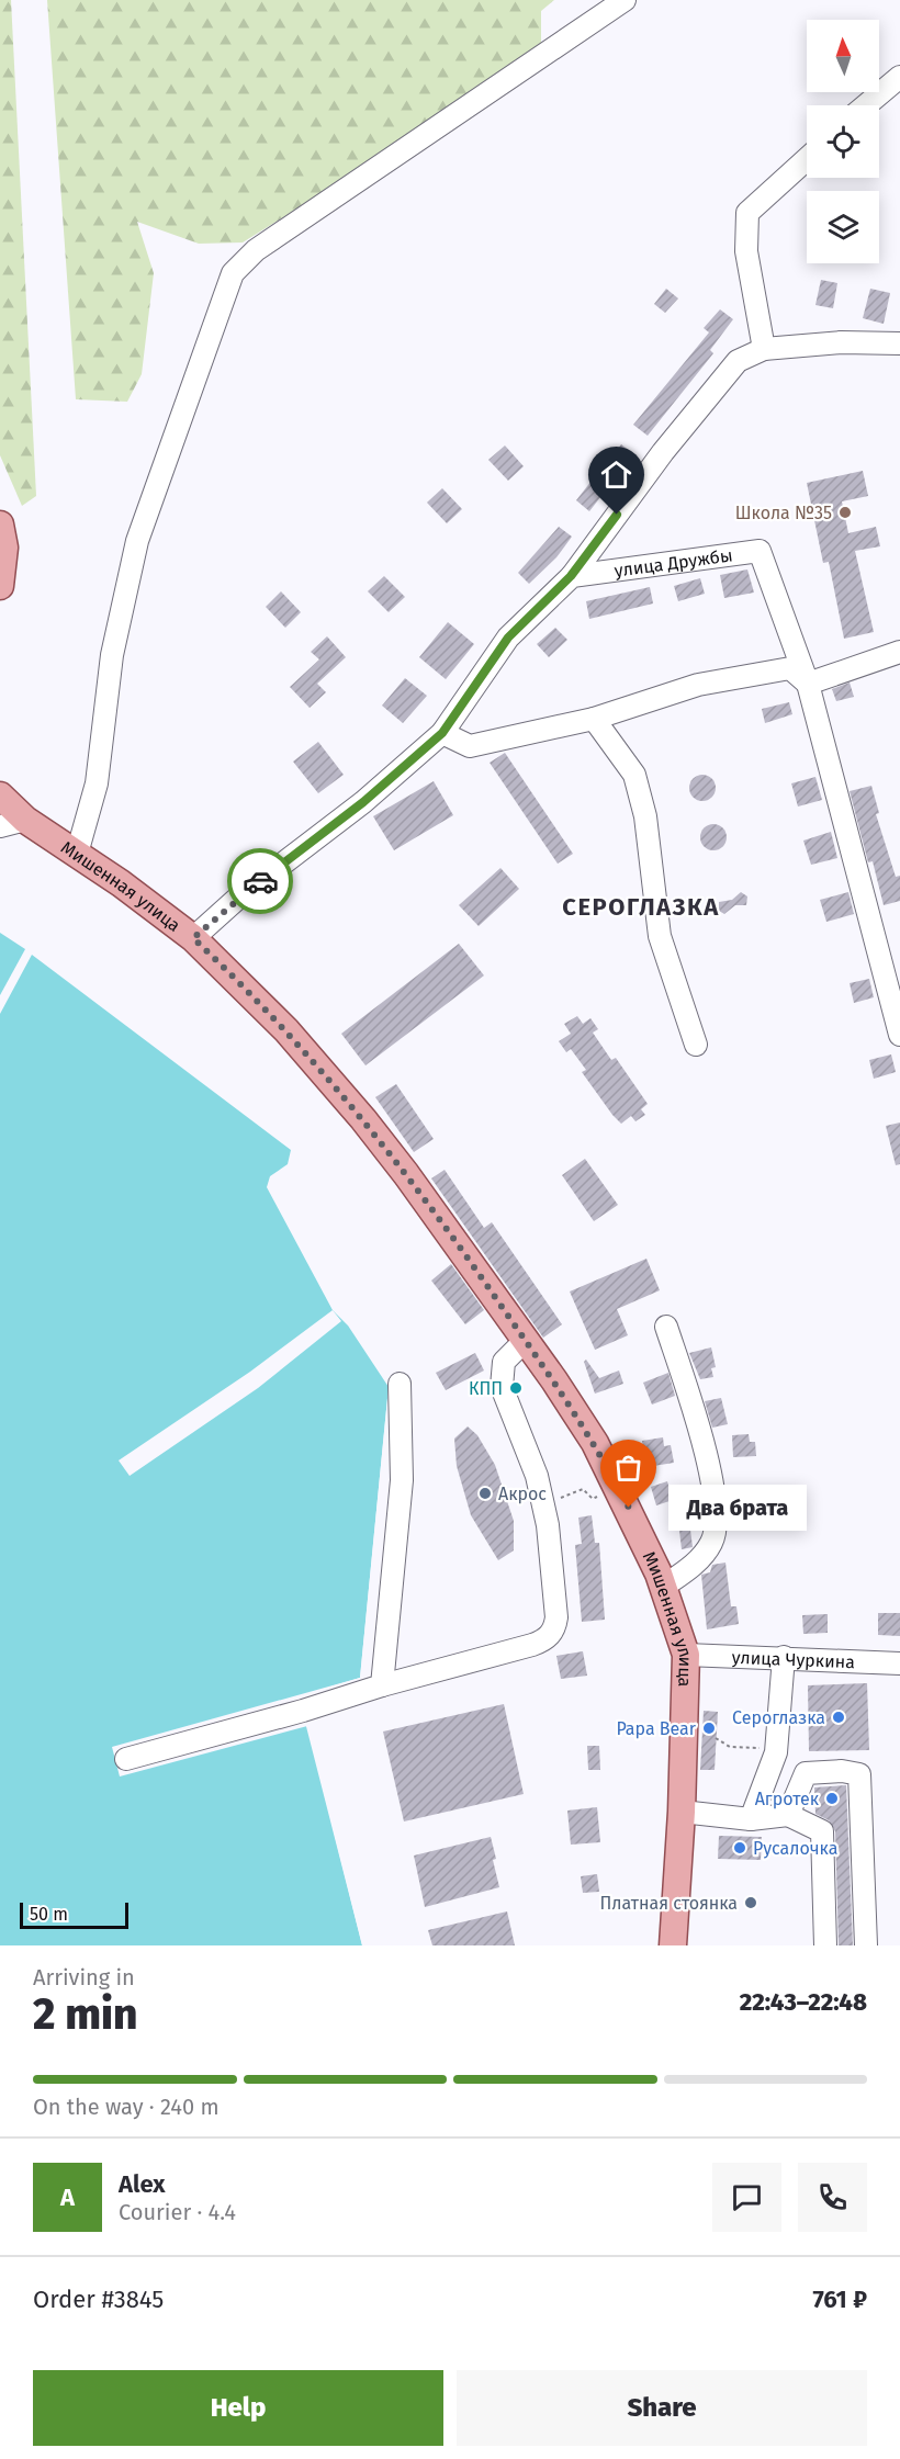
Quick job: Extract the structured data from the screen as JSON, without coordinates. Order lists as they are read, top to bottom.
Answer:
{
  "streets": {
    "main road": ["Мишенная улица"],
    "street": ["улица Дружбы", "улица Чуркина"]
  },
  "crossings": [
    ["Мишенная улица", "улица Чуркина"]
  ],
  "districts": ["СЕРОГЛАЗКА"],
  "places": [
    "Школа №35",
    "КПП",
    "Акрос",
    "Два брата",
    "Сероглазка",
    "Papa Bear",
    "Агротек",
    "Русалочка",
    "Платная стоянка"
  ],
  "scale_bar": "50 m",
  "north": "top",
  "page": {
    "bubble": "Два брата",
    "scale": "50 m",
    "heading": ["2 min", "Arriving in", "22:43–22:48"],
    "panel": [
      "Alex",
      "Courier · 4.4",
      "Order #3845",
      "761 ₽"
    ],
    "bar": "On the way · 240 m",
    "round": "A",
    "buttons": ["Help", "Share"]
  }
}
